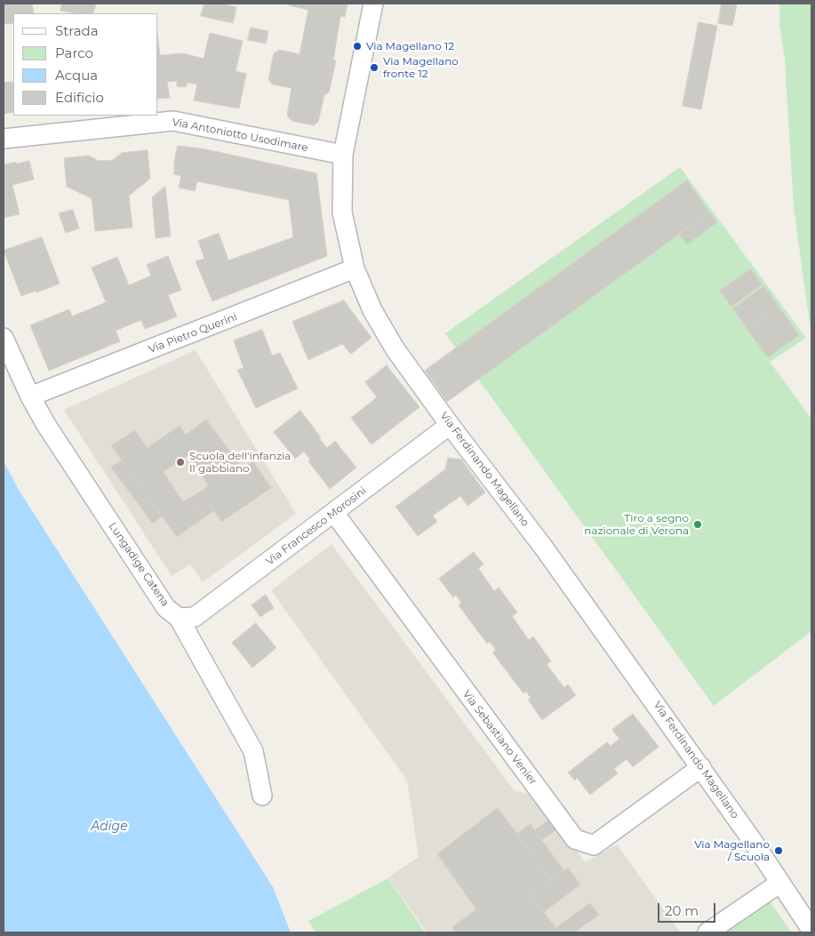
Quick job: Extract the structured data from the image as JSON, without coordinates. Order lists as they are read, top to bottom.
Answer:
{
  "streets": {
    "street": [
      "Via Antoniotto Usodimare",
      "Via Pietro Querini",
      "Via Ferdinando Magellano",
      "Via Francesco Morosini",
      "Lungadige Catena",
      "Via Sebastiano Venier"
    ]
  },
  "crossings": [
    ["Via Antoniotto Usodimare", "Via Ferdinando Magellano"],
    ["Via Pietro Querini", "Via Ferdinando Magellano"],
    ["Via Pietro Querini", "Lungadige Catena"],
    ["Via Ferdinando Magellano", "Via Francesco Morosini"],
    ["Via Ferdinando Magellano", "Via Sebastiano Venier"],
    ["Via Francesco Morosini", "Lungadige Catena"],
    ["Via Francesco Morosini", "Via Sebastiano Venier"]
  ],
  "water": ["Adige"],
  "places": [
    "Via Magellano 12",
    "Via Magellano fronte 12",
    "Scuola dell'infanzia Il gabbiano",
    "Tiro a segno nazionale di Verona",
    "Via Magellano / Scuola"
  ],
  "legend": [
    "Strada",
    "Parco",
    "Acqua",
    "Edificio"
  ],
  "scale_bar": "20 m"
}
